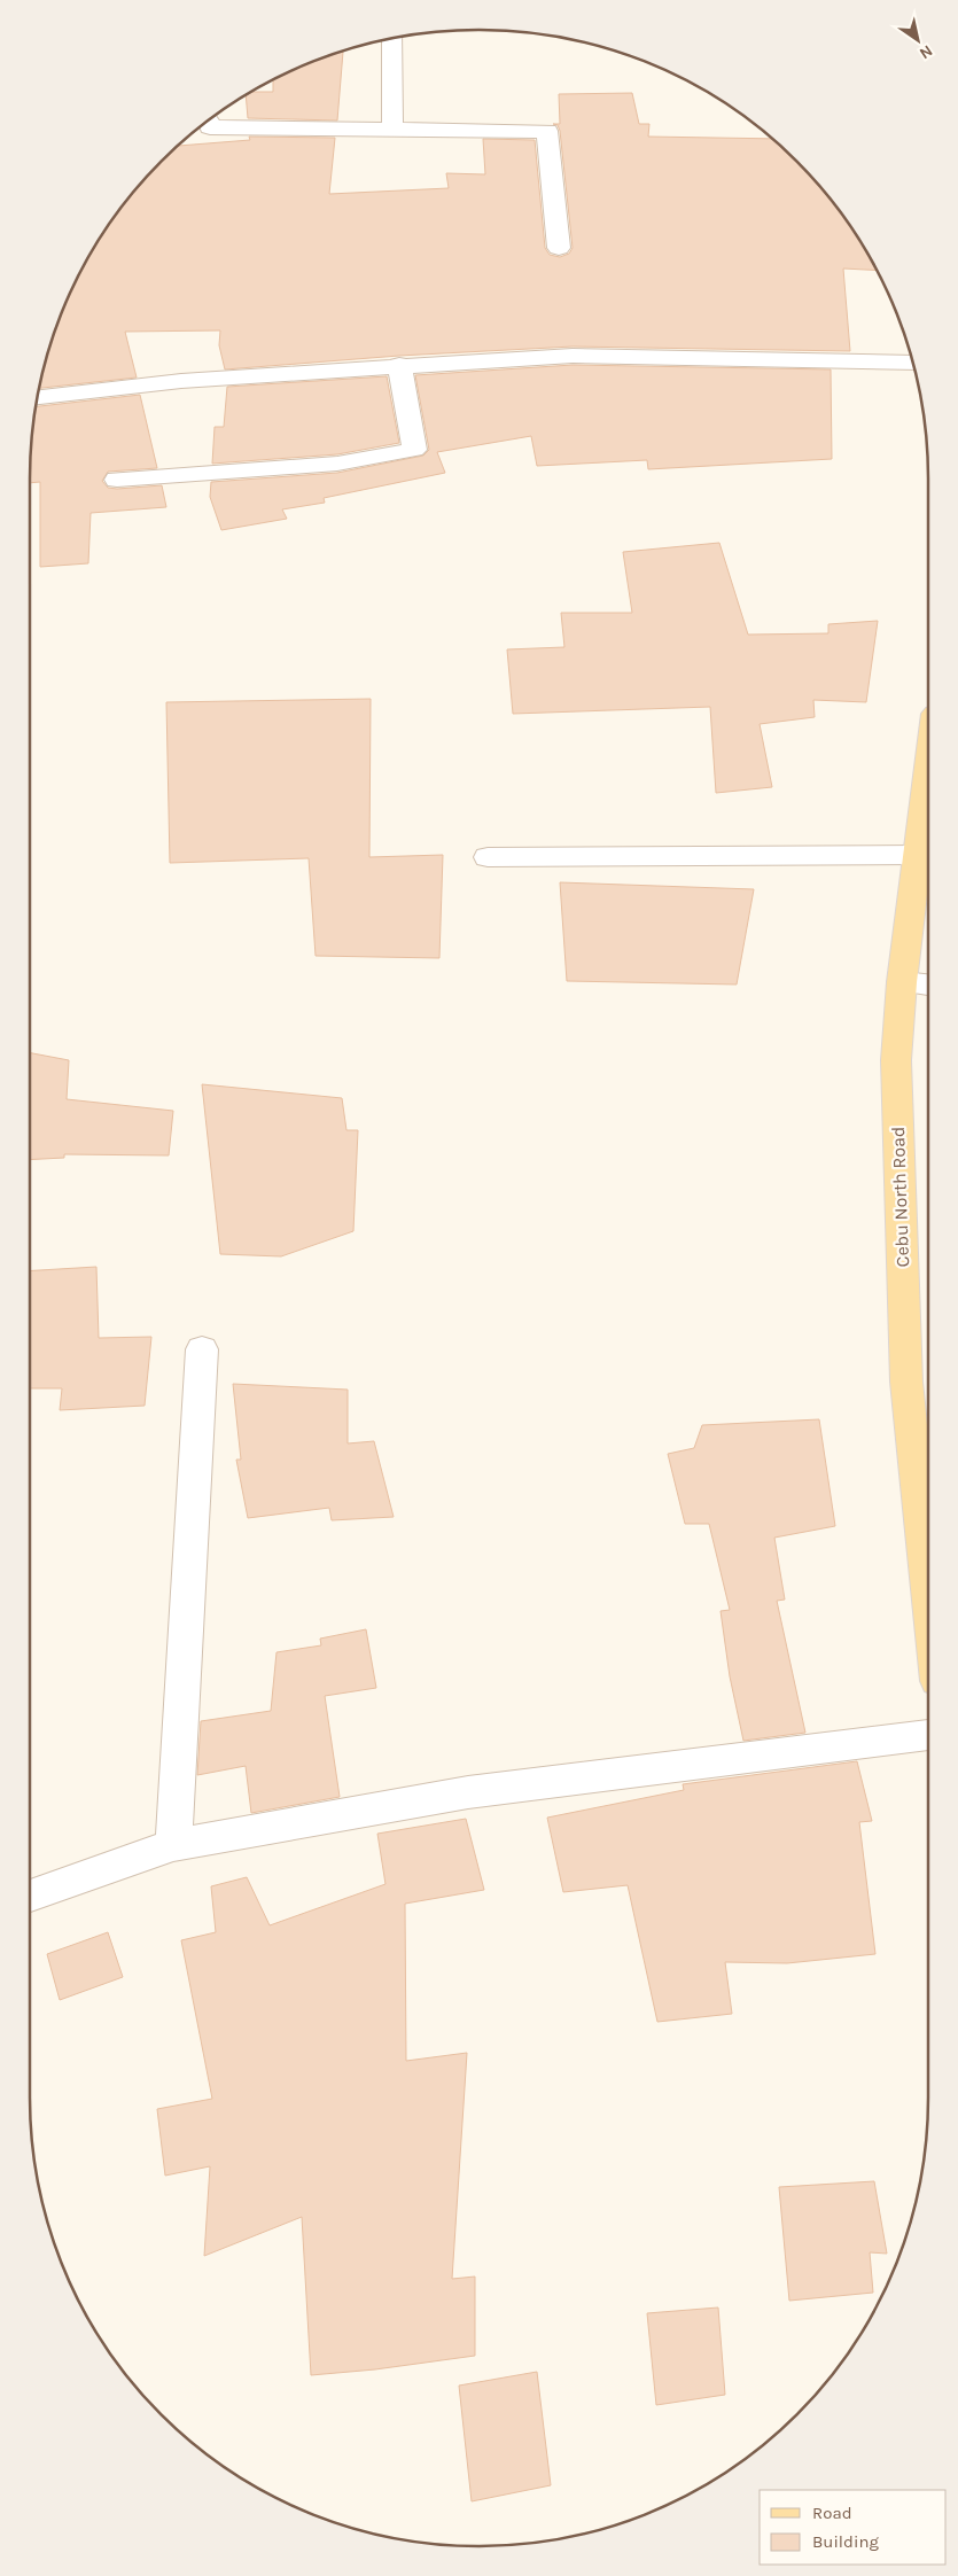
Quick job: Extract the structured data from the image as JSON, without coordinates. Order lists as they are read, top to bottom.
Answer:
{
  "streets": {
    "main road": ["Cebu North Road"]
  },
  "legend": ["Road", "Building"],
  "north": "bottom right"
}
